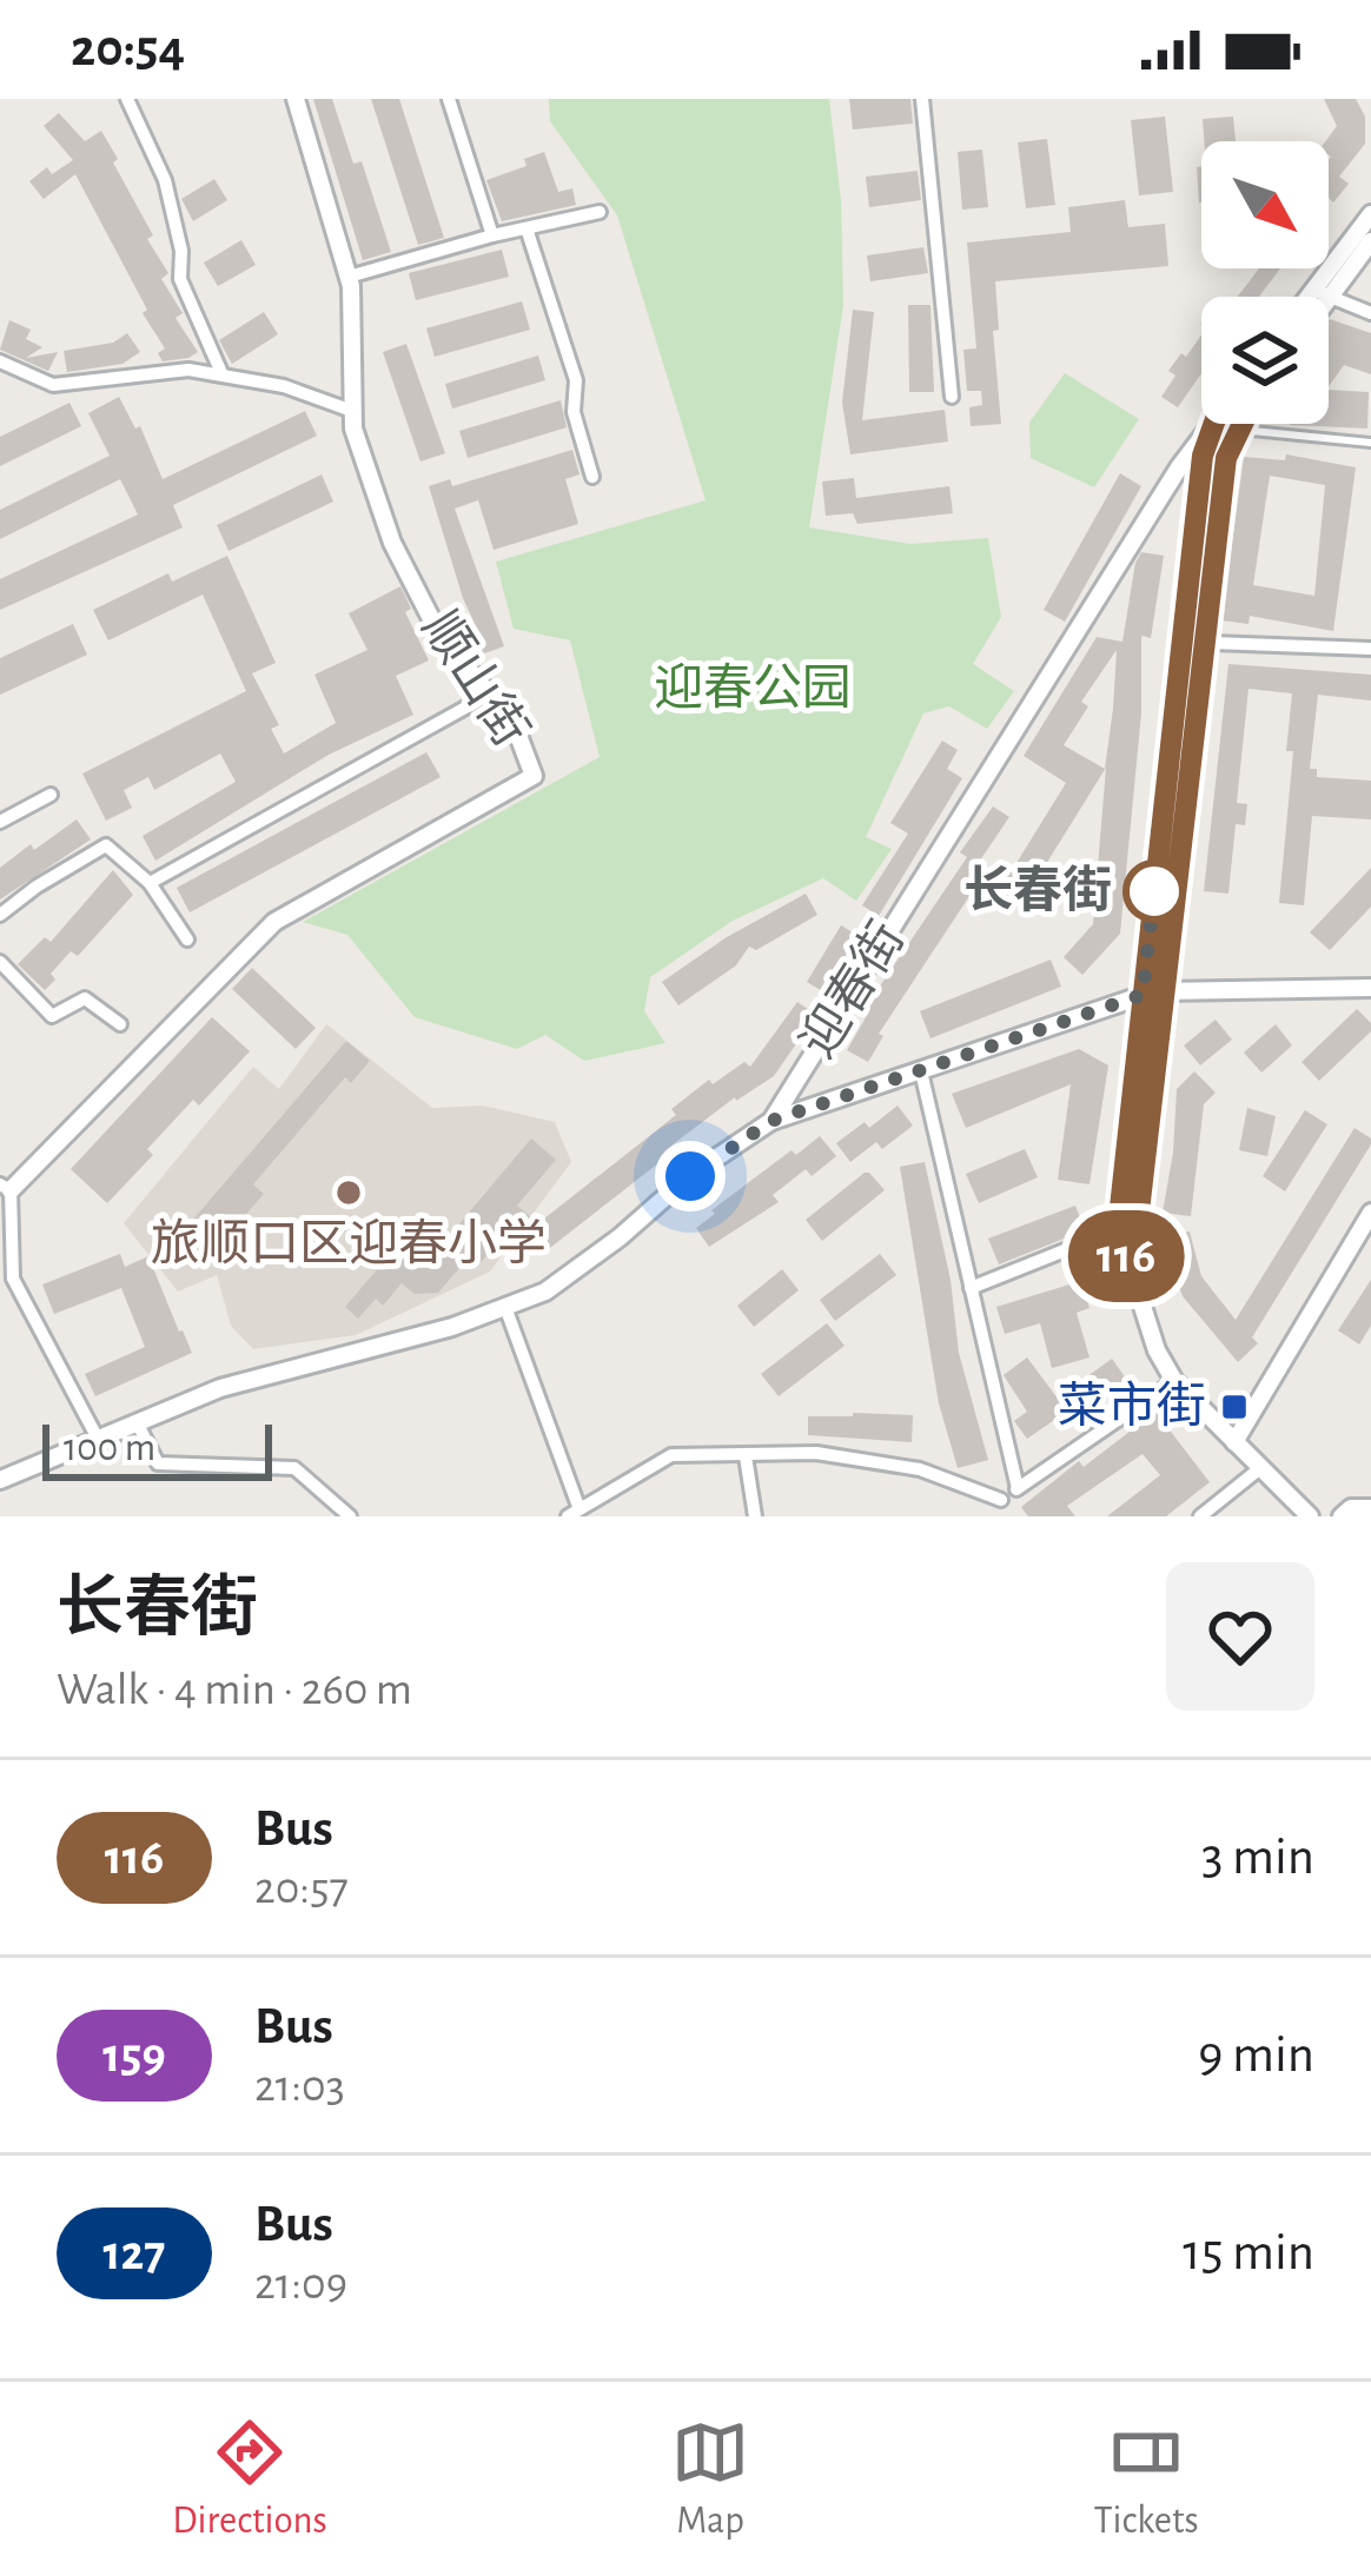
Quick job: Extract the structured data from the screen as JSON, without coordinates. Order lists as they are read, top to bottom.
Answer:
{
  "streets": {
    "street": ["顺山街", "迎春街"]
  },
  "parks": ["迎春公园"],
  "places": {
    "other": ["长春街", "旅顺口区迎春小学"],
    "transit": ["菜市街"]
  },
  "lines": ["bus line 116"],
  "scale_bar": "100 m",
  "north": "bottom right",
  "page": {
    "status": "20:54",
    "on_map": "116",
    "scale": "100 m",
    "heading": ["长春街", "Walk · 4 min · 260 m"],
    "list": [
      {
        "mark": "116",
        "name": "Bus",
        "note": "20:57",
        "value": "3 min"
      },
      {
        "mark": "159",
        "name": "Bus",
        "note": "21:03",
        "value": "9 min"
      },
      {
        "mark": "127",
        "name": "Bus",
        "note": "21:09",
        "value": "15 min"
      }
    ],
    "tabs": ["Directions", "Map", "Tickets"]
  }
}
